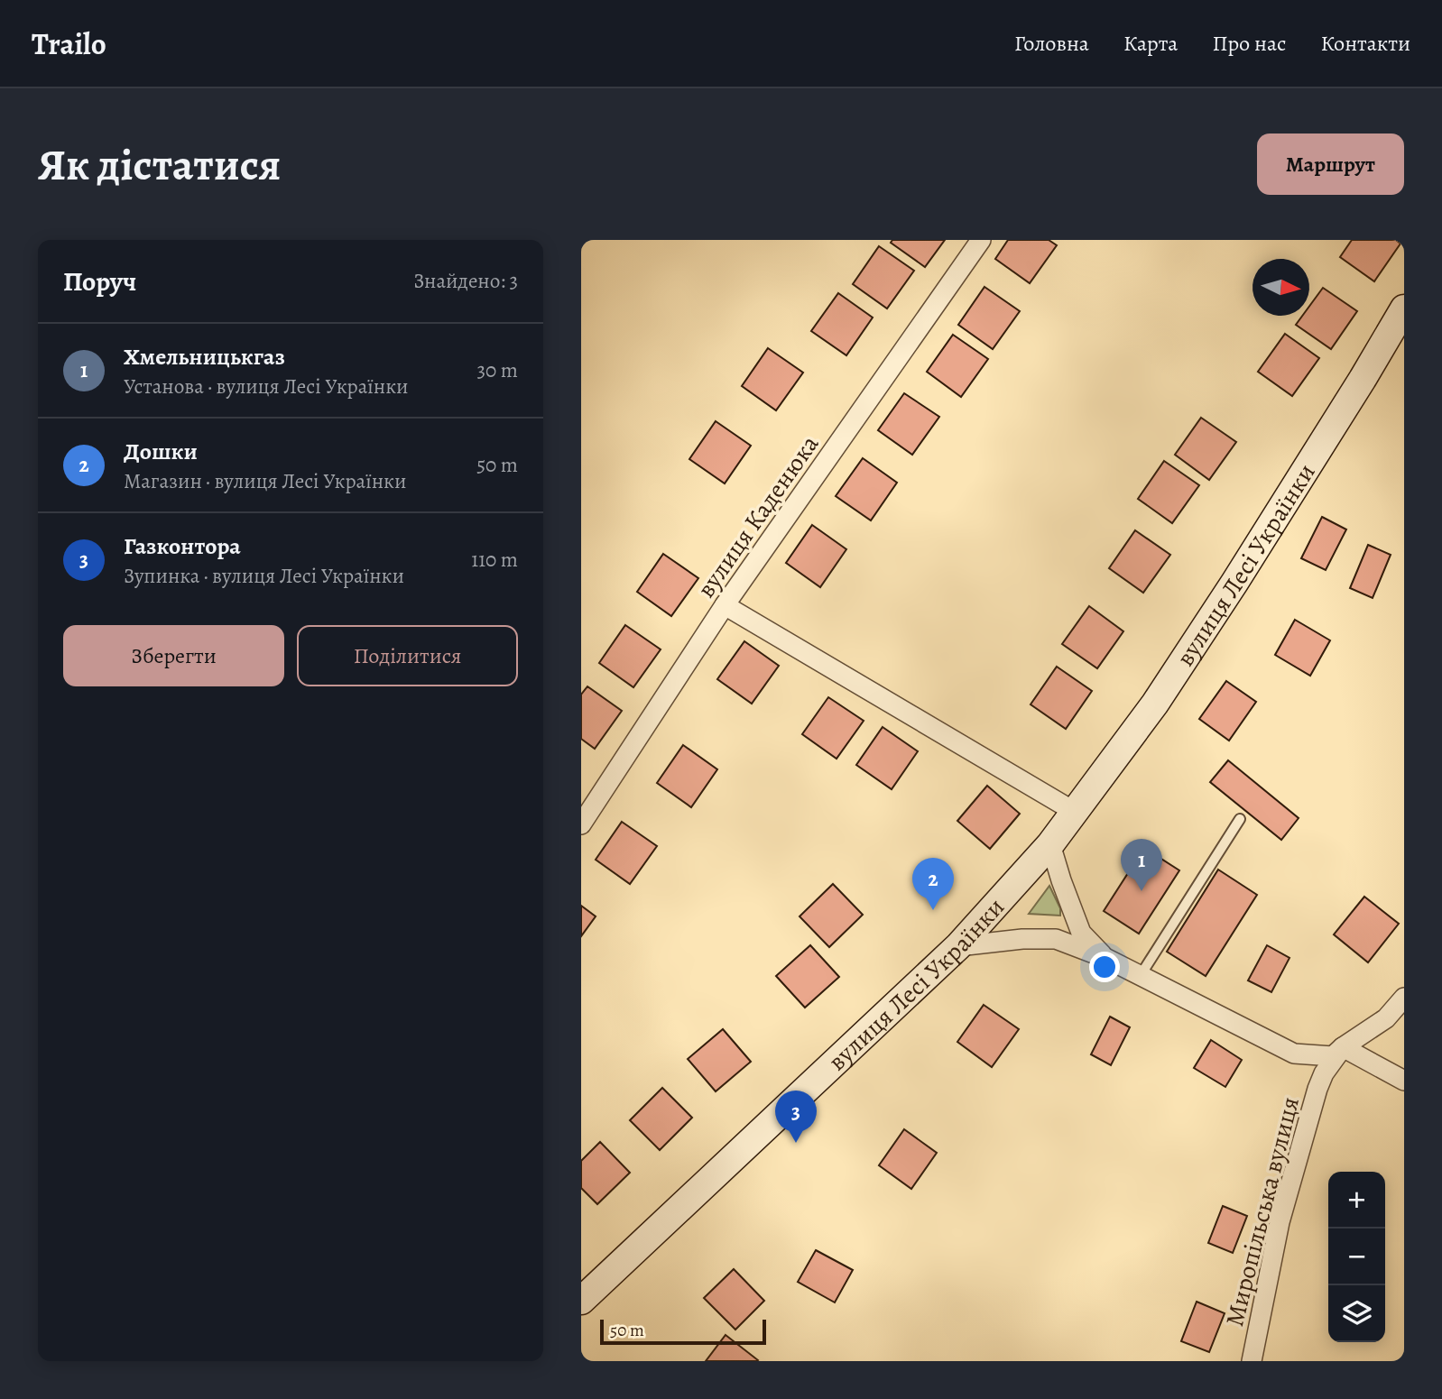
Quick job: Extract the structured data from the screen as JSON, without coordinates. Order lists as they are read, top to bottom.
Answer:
{
  "streets": {
    "main road": ["вулиця Лесі Українки"],
    "street": ["вулиця Каденюка", "Миропільська вулиця"]
  },
  "scale_bar": "50 m",
  "north": "right",
  "page": {
    "header": "Trailo",
    "nav": [
      "Головна",
      "Карта",
      "Про нас",
      "Контакти"
    ],
    "buttons": [
      "Маршрут",
      ["Зберегти", "Поділитися"]
    ],
    "title": "Як дістатися",
    "heading": ["Поруч", "Знайдено: 3"],
    "list": [
      {
        "mark": "1",
        "name": "Хмельницькгаз",
        "note": "Установа · вулиця Лесі Українки",
        "value": "30 m"
      },
      {
        "mark": "2",
        "name": "Дошки",
        "note": "Магазин · вулиця Лесі Українки",
        "value": "50 m"
      },
      {
        "mark": "3",
        "name": "Газконтора",
        "note": "Зупинка · вулиця Лесі Українки",
        "value": "110 m"
      }
    ],
    "pins": ["1", "2", "3"],
    "map_buttons": ["+", "−"],
    "scale": "50 m"
  }
}
